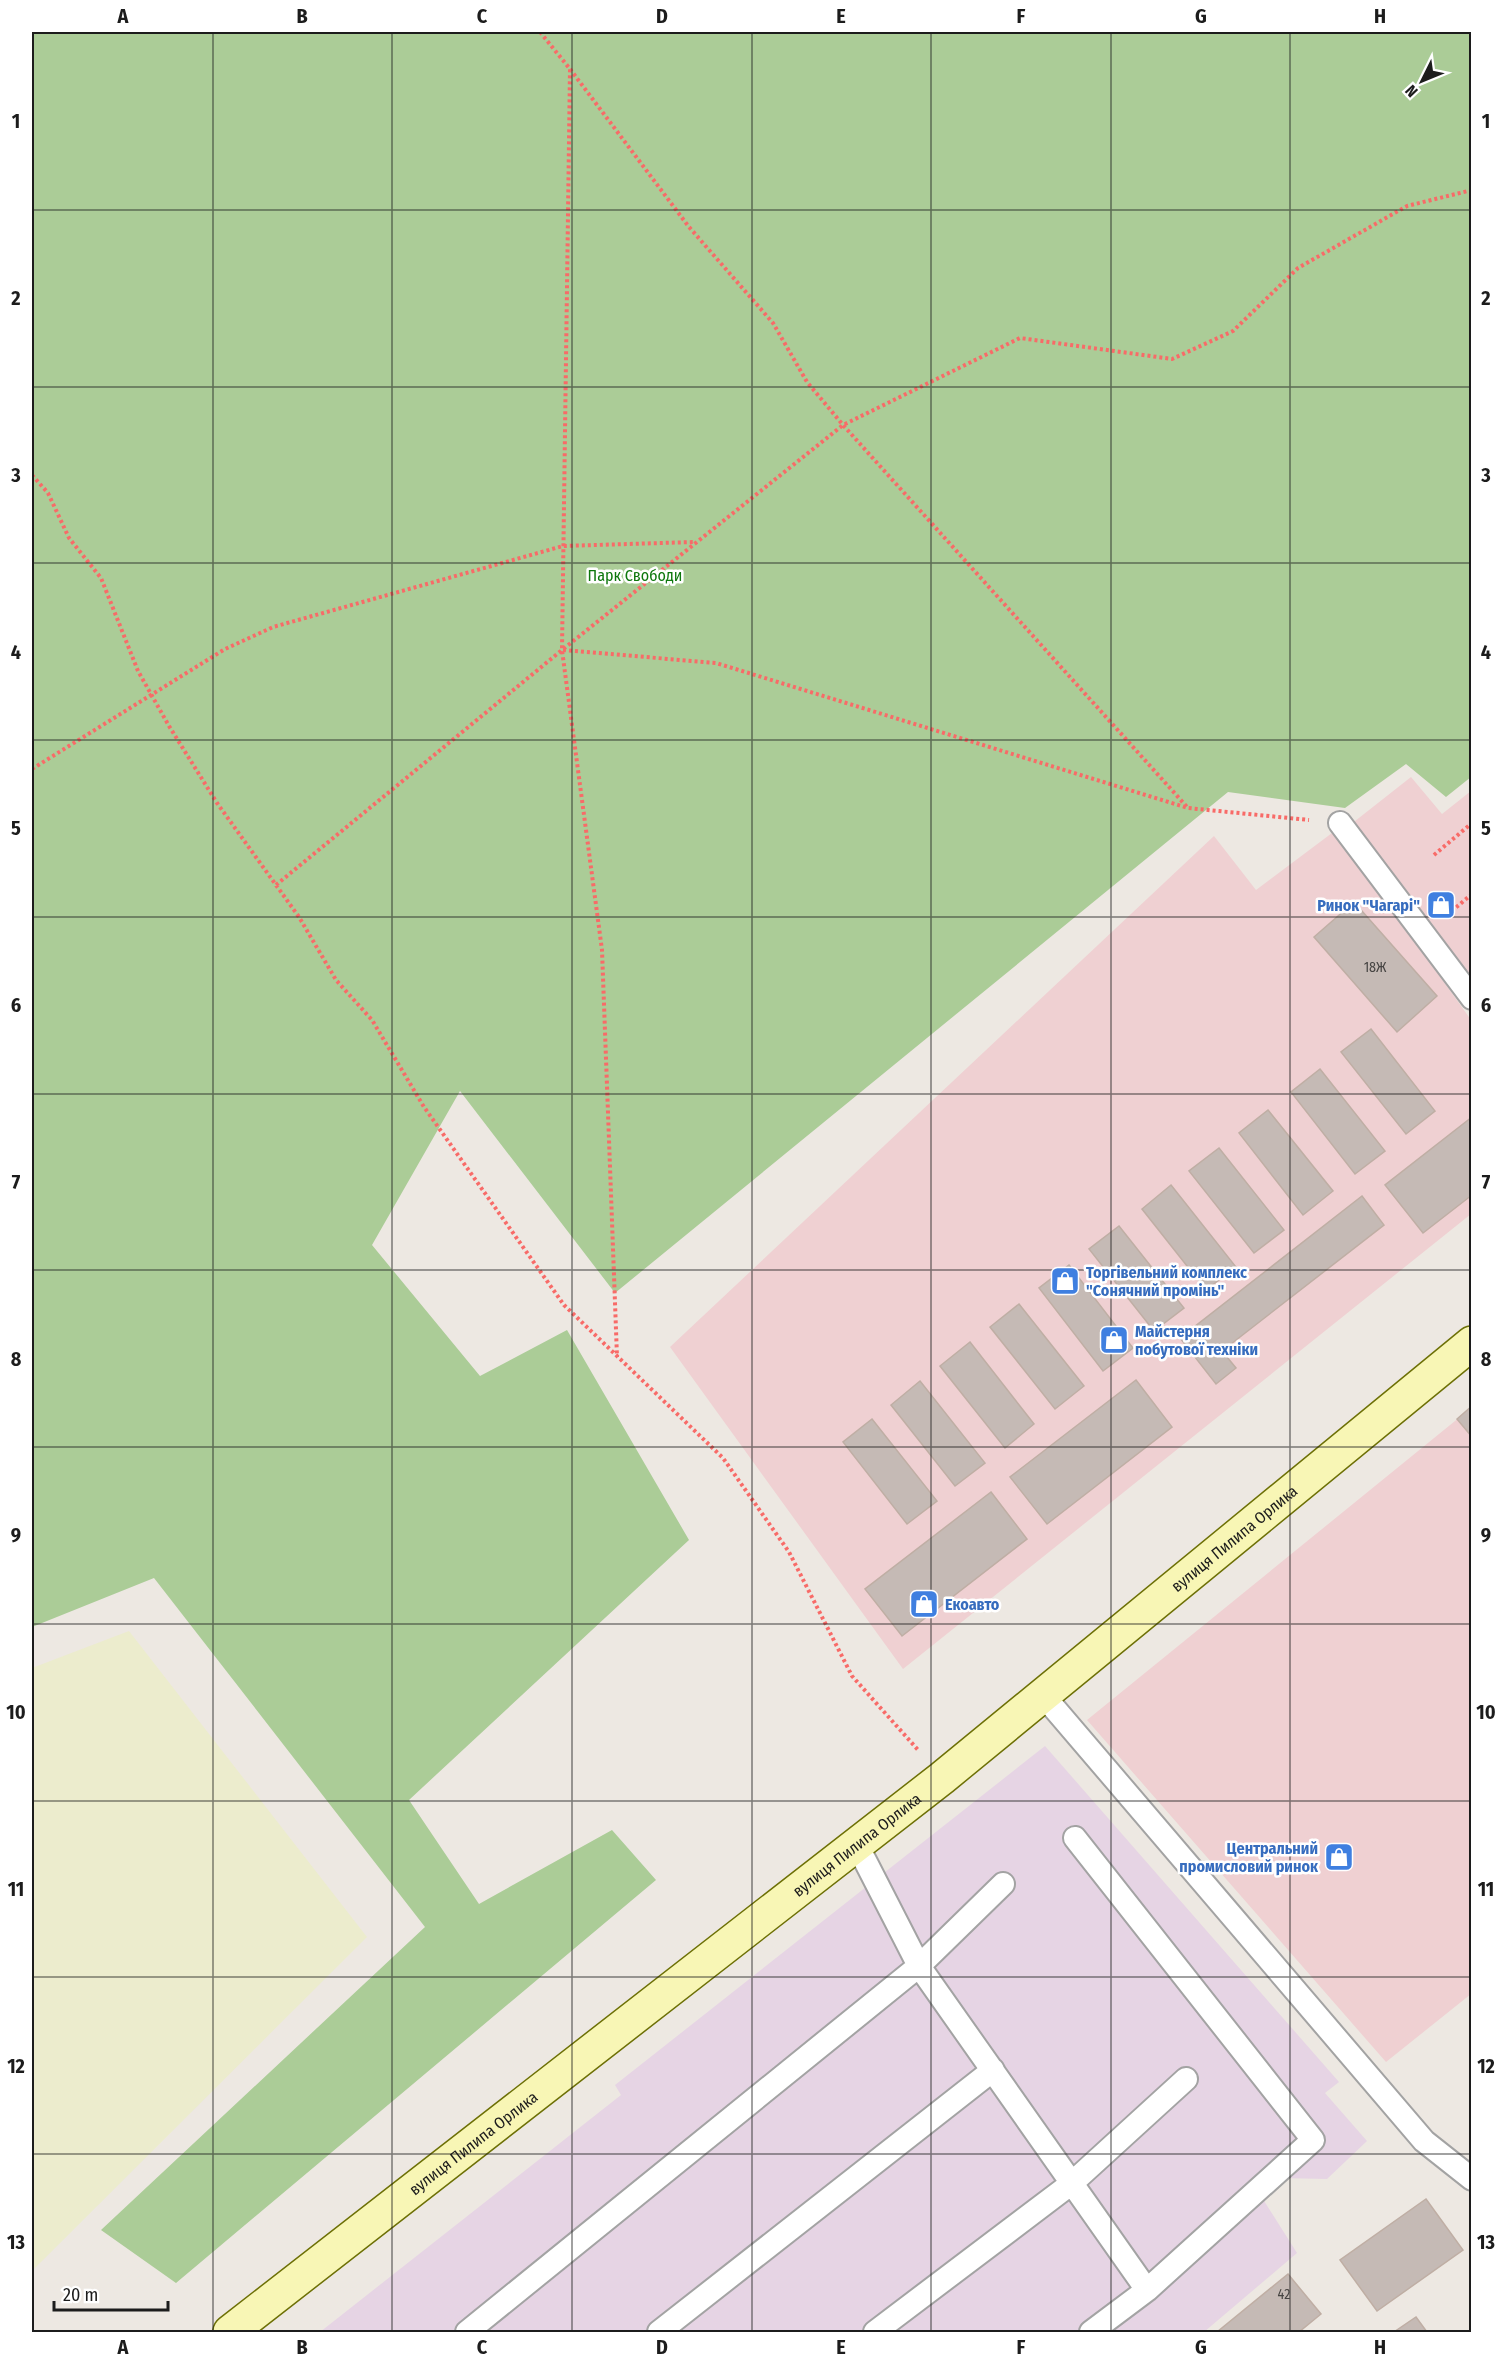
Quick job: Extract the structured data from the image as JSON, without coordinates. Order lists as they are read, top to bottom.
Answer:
{
  "streets": {
    "main road": ["вулиця Пилипа Орлика"]
  },
  "parks": ["Парк Свободи"],
  "places": {
    "shop": [
      "Ринок \"Чагарі\"",
      "Торгівельний комплекс \"Сонячний промінь\"",
      "Майстерня побутової техніки",
      "Екоавто",
      "Центральний промисловий ринок"
    ]
  },
  "house_numbers": ["18Ж", "42"],
  "scale_bar": "20 m",
  "north": "bottom left",
  "grid": {
    "columns": [
      "A",
      "B",
      "C",
      "D",
      "E",
      "F",
      "G",
      "H"
    ],
    "rows": [
      "1",
      "2",
      "3",
      "4",
      "5",
      "6",
      "7",
      "8",
      "9",
      "10",
      "11",
      "12",
      "13"
    ]
  }
}
